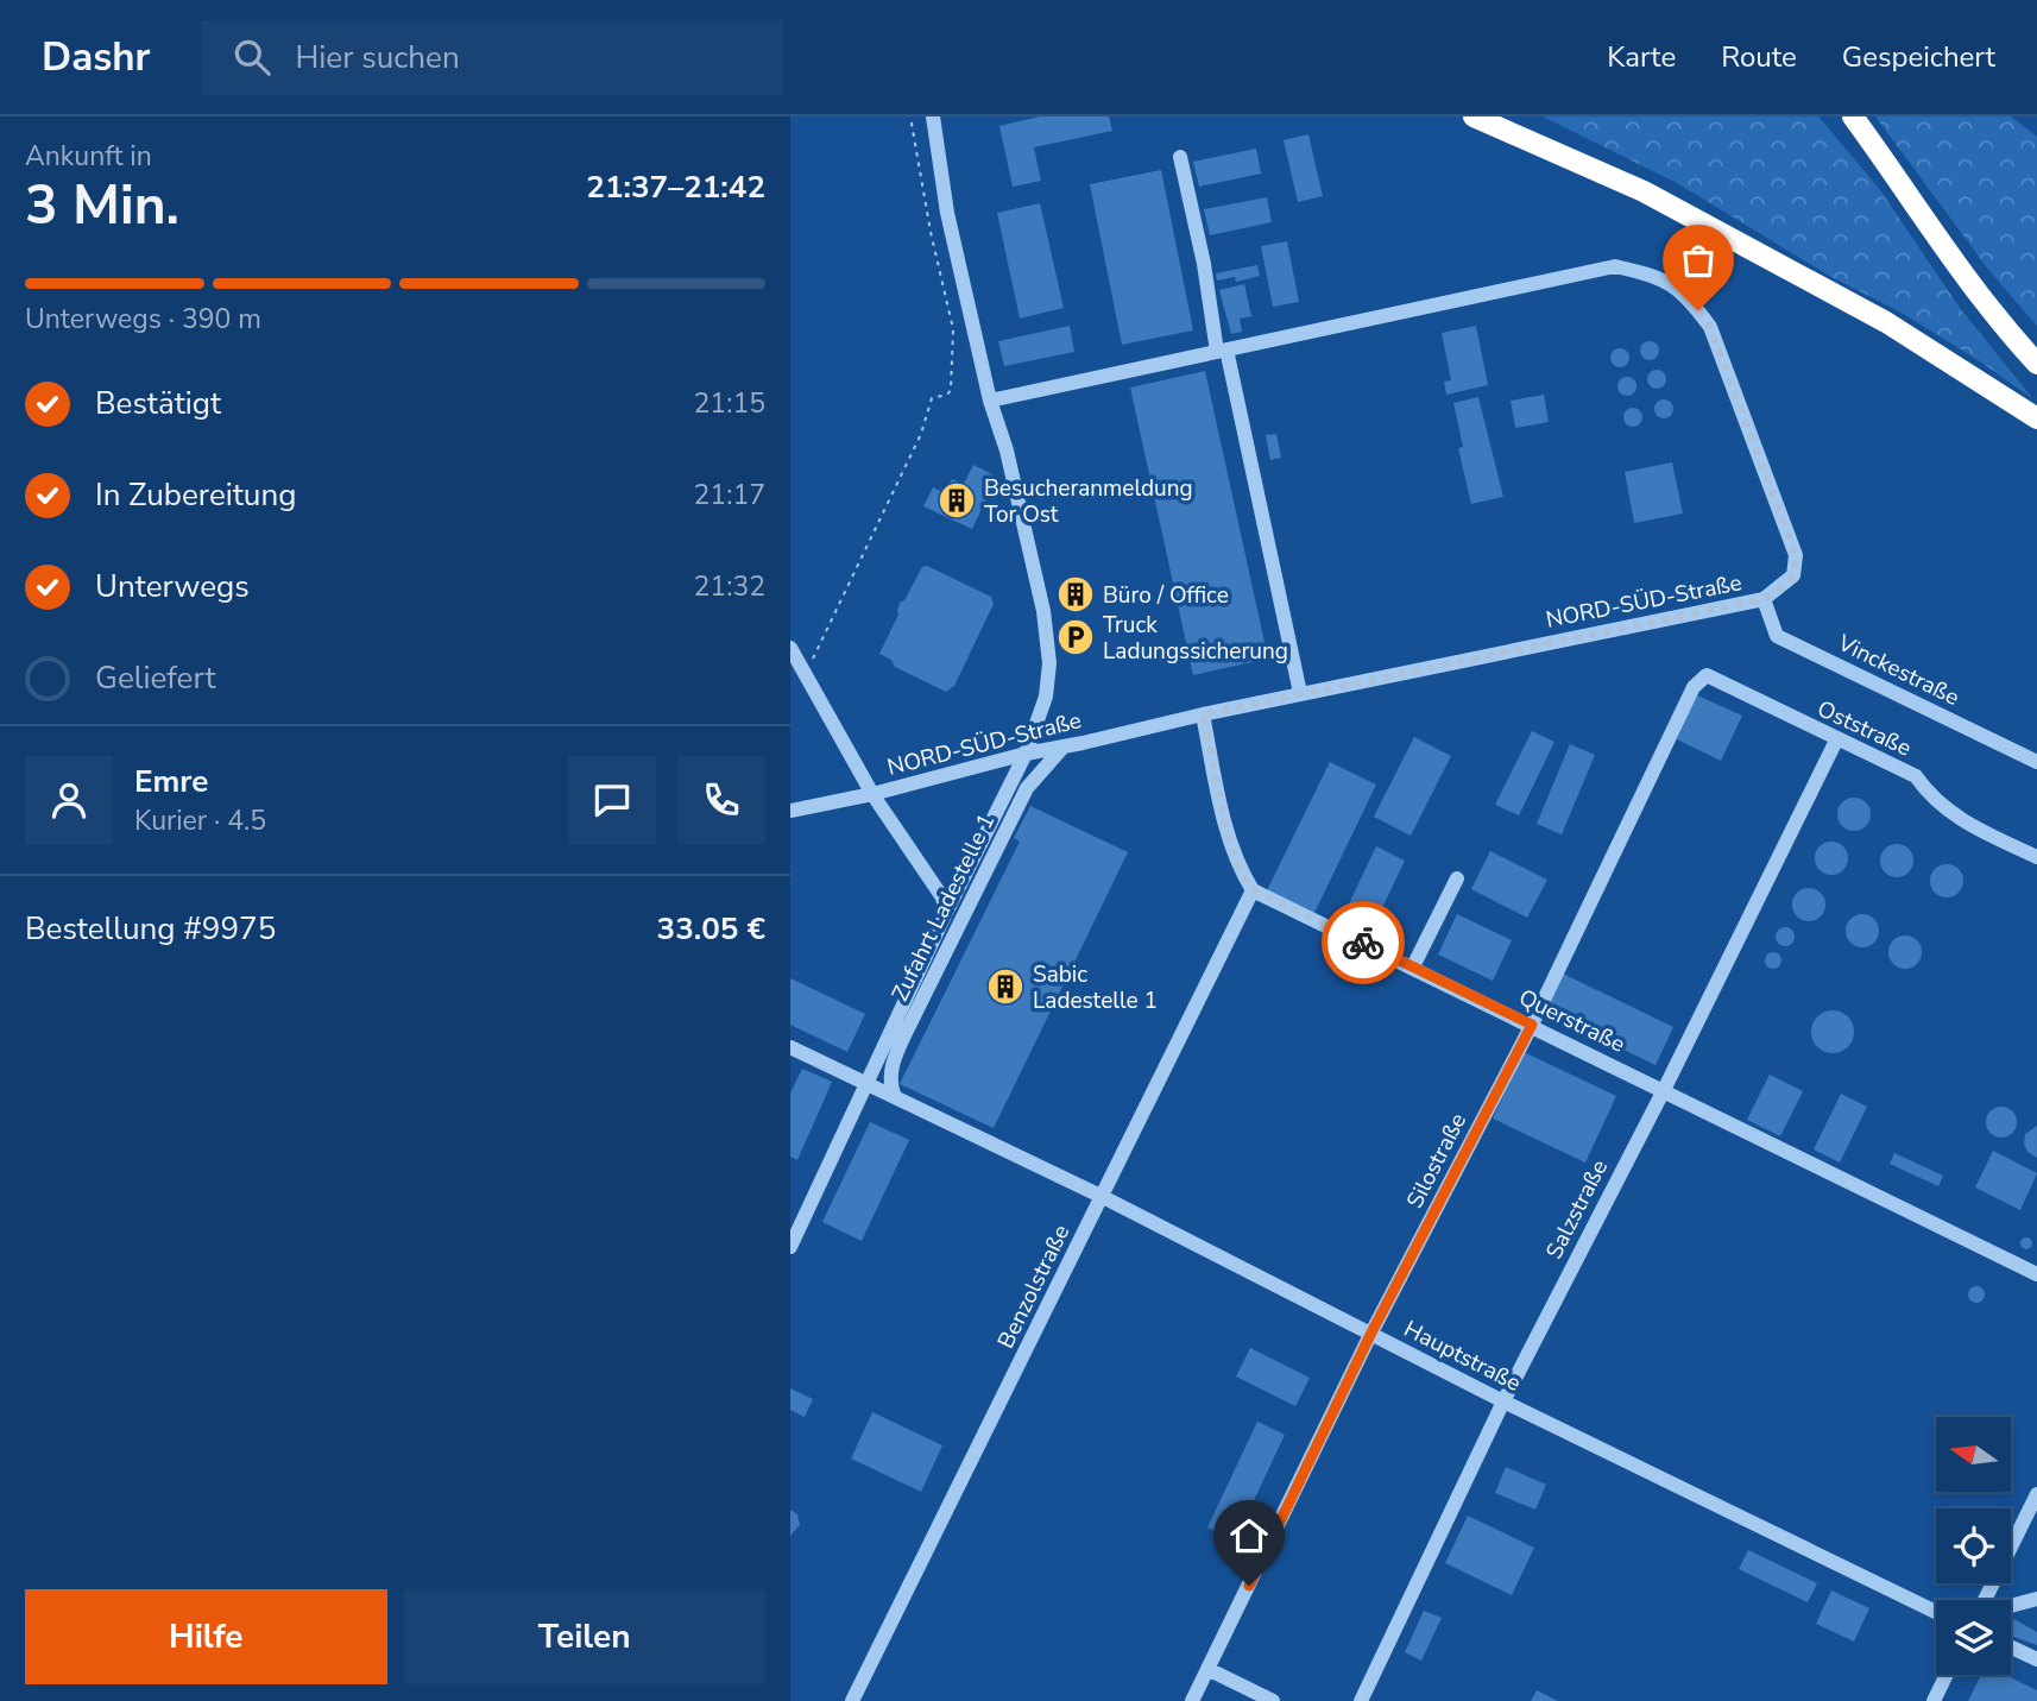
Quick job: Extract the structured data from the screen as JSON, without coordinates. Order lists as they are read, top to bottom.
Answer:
{
  "streets": {
    "street": [
      "NORD-SÜD-Straße",
      "Vinckestraße",
      "Oststraße",
      "Zufahrt Ladestelle 1",
      "Querstraße",
      "Silostraße",
      "Salzstraße",
      "Benzolstraße",
      "Hauptstraße"
    ]
  },
  "crossings": [
    ["NORD-SÜD-Straße", "Vinckestraße"],
    ["NORD-SÜD-Straße", "Zufahrt Ladestelle 1"],
    ["Oststraße", "Silostraße"],
    ["Oststraße", "Salzstraße"],
    ["Zufahrt Ladestelle 1", "Hauptstraße"],
    ["Querstraße", "Silostraße"],
    ["Querstraße", "Salzstraße"],
    ["Querstraße", "Benzolstraße"],
    ["Silostraße", "Hauptstraße"],
    ["Salzstraße", "Hauptstraße"],
    ["Benzolstraße", "Hauptstraße"]
  ],
  "places": {
    "building": ["Besucheranmeldung Tor Ost", "Büro / Office", "Sabic Ladestelle 1"],
    "parking": ["Truck Ladungssicherung"]
  },
  "north": "left",
  "page": {
    "header": "Dashr",
    "search": "Hier suchen",
    "nav": ["Karte", "Route", "Gespeichert"],
    "heading": ["3 Min.", "Ankunft in", "21:37–21:42"],
    "panel": [
      "Emre",
      "Kurier · 4.5",
      "Bestellung #9975",
      "33.05 €"
    ],
    "bar": "Unterwegs · 390 m",
    "list": [
      ["Bestätigt", "21:15"],
      ["In Zubereitung", "21:17"],
      ["Unterwegs", "21:32"],
      "Geliefert"
    ],
    "buttons": ["Hilfe", "Teilen"]
  }
}
